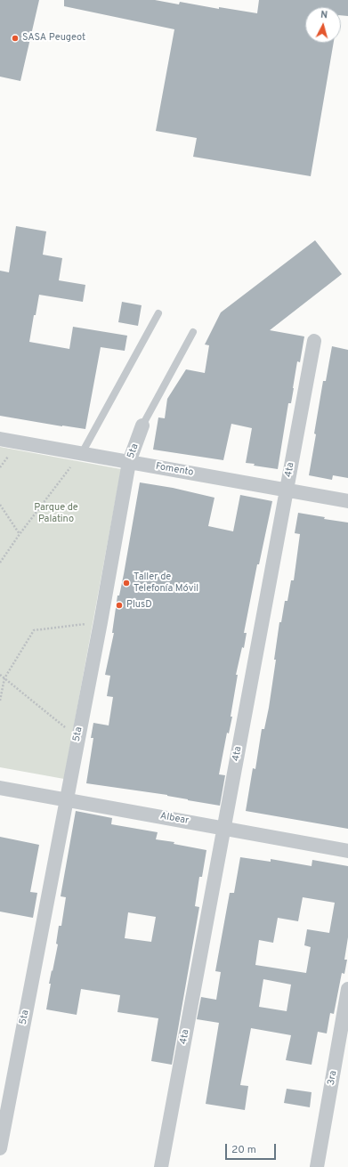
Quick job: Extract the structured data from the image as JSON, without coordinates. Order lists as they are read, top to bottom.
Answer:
{
  "streets": {
    "street": [
      "5ta",
      "Fomento",
      "4ta",
      "Albear",
      "3ra"
    ]
  },
  "crossings": [
    ["5ta", "Fomento"],
    ["5ta", "Albear"],
    ["Fomento", "4ta"],
    ["4ta", "Albear"]
  ],
  "parks": ["Parque de Palatino"],
  "places": ["SASA Peugeot", "Taller de Telefonía Móvil", "PlusD"],
  "scale_bar": "20 m",
  "north": "top"
}
